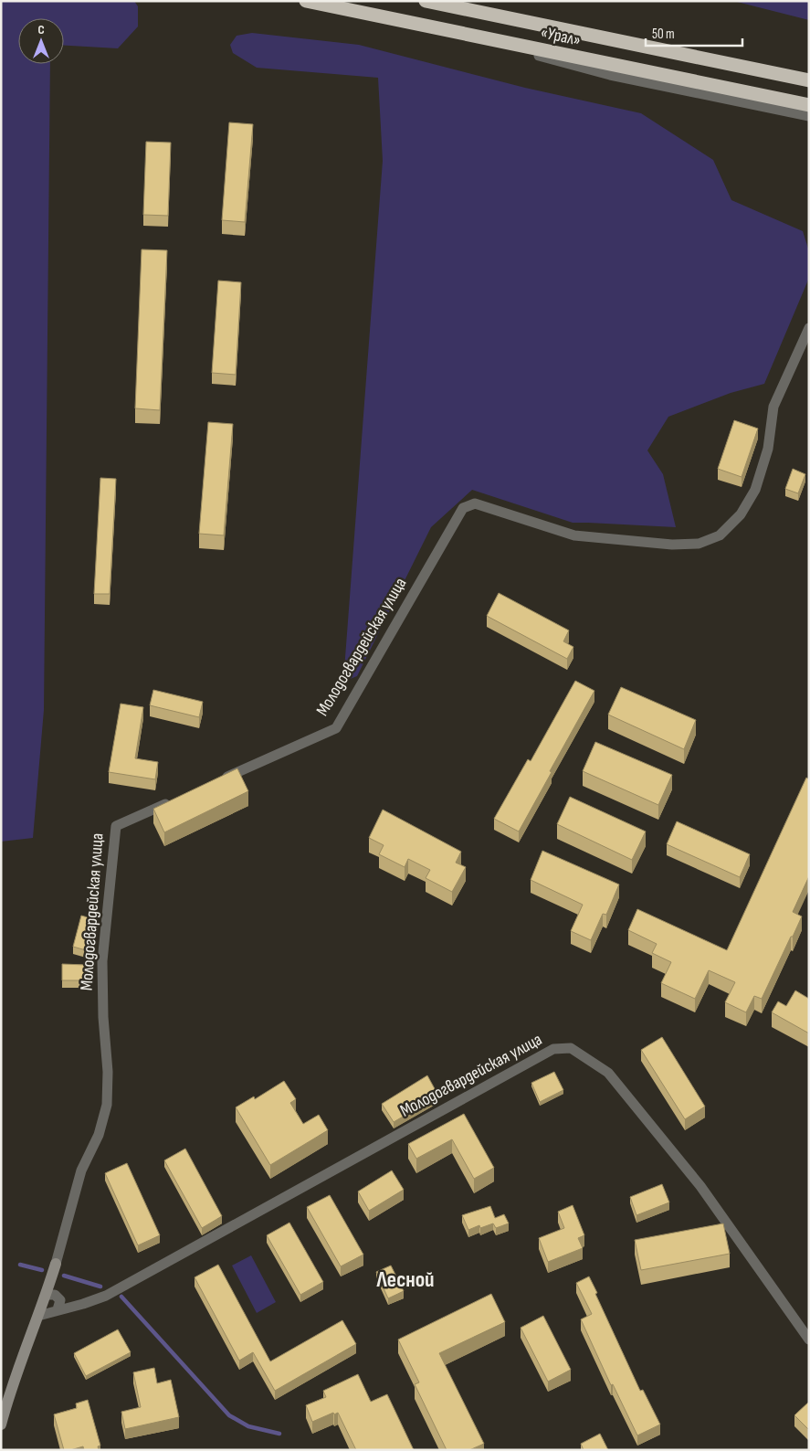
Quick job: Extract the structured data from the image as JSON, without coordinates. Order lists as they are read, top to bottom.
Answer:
{
  "streets": {
    "highway": ["«Урал»"],
    "street": ["Молодогвардейская улица"]
  },
  "districts": ["Лесной"],
  "scale_bar": "50 m",
  "north": "top"
}
